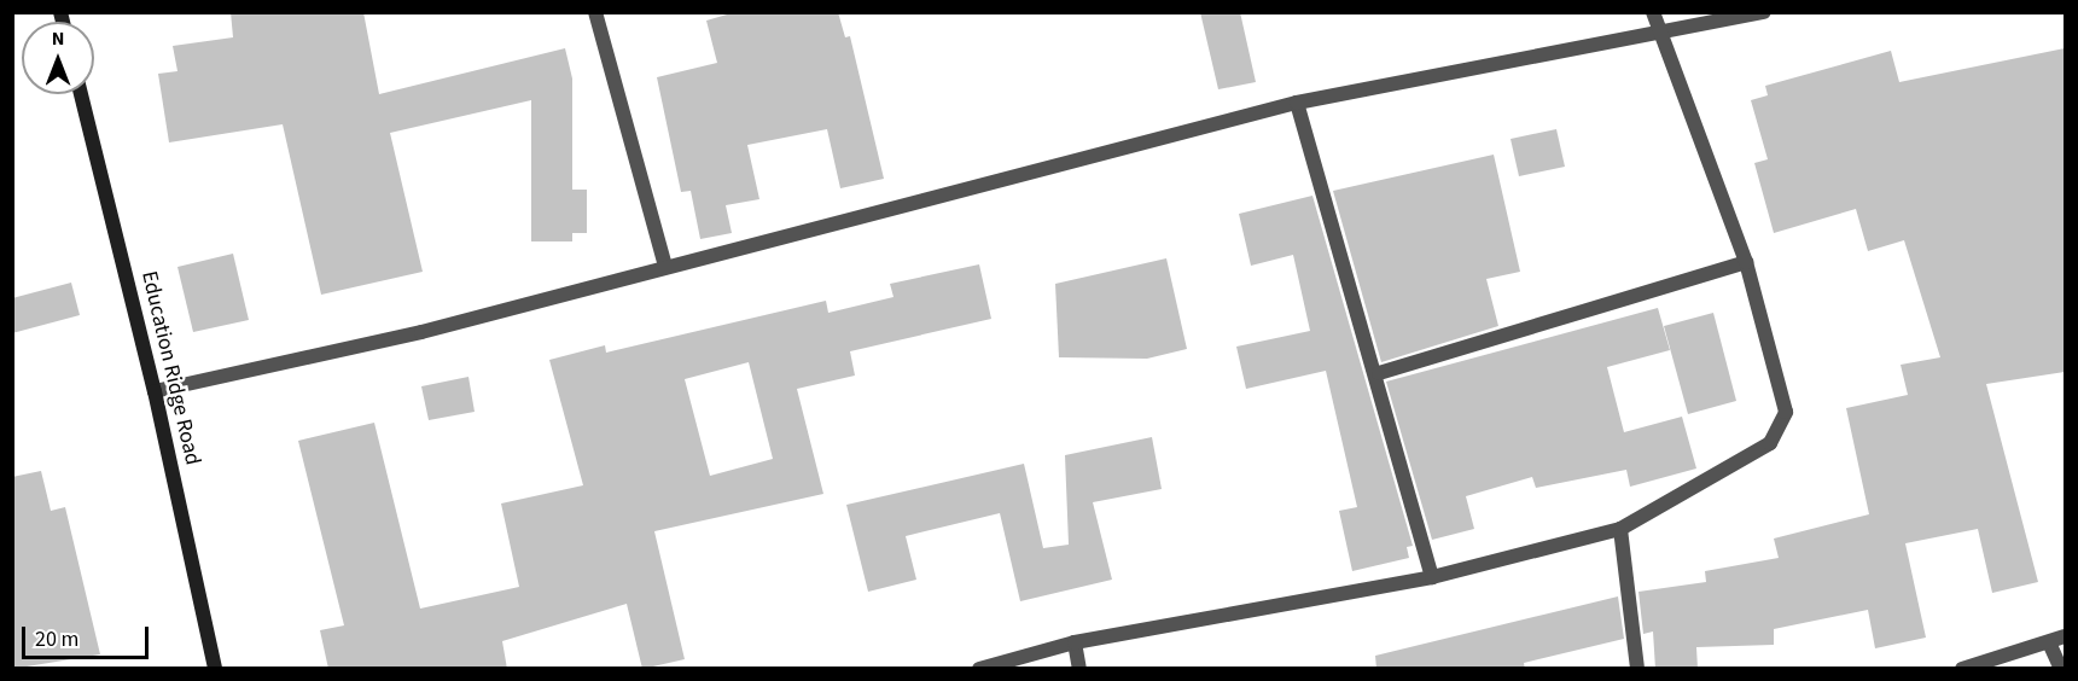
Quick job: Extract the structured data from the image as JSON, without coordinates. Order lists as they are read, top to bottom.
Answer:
{
  "streets": {
    "main road": ["Education Ridge Road"]
  },
  "scale_bar": "20 m",
  "north": "top"
}
